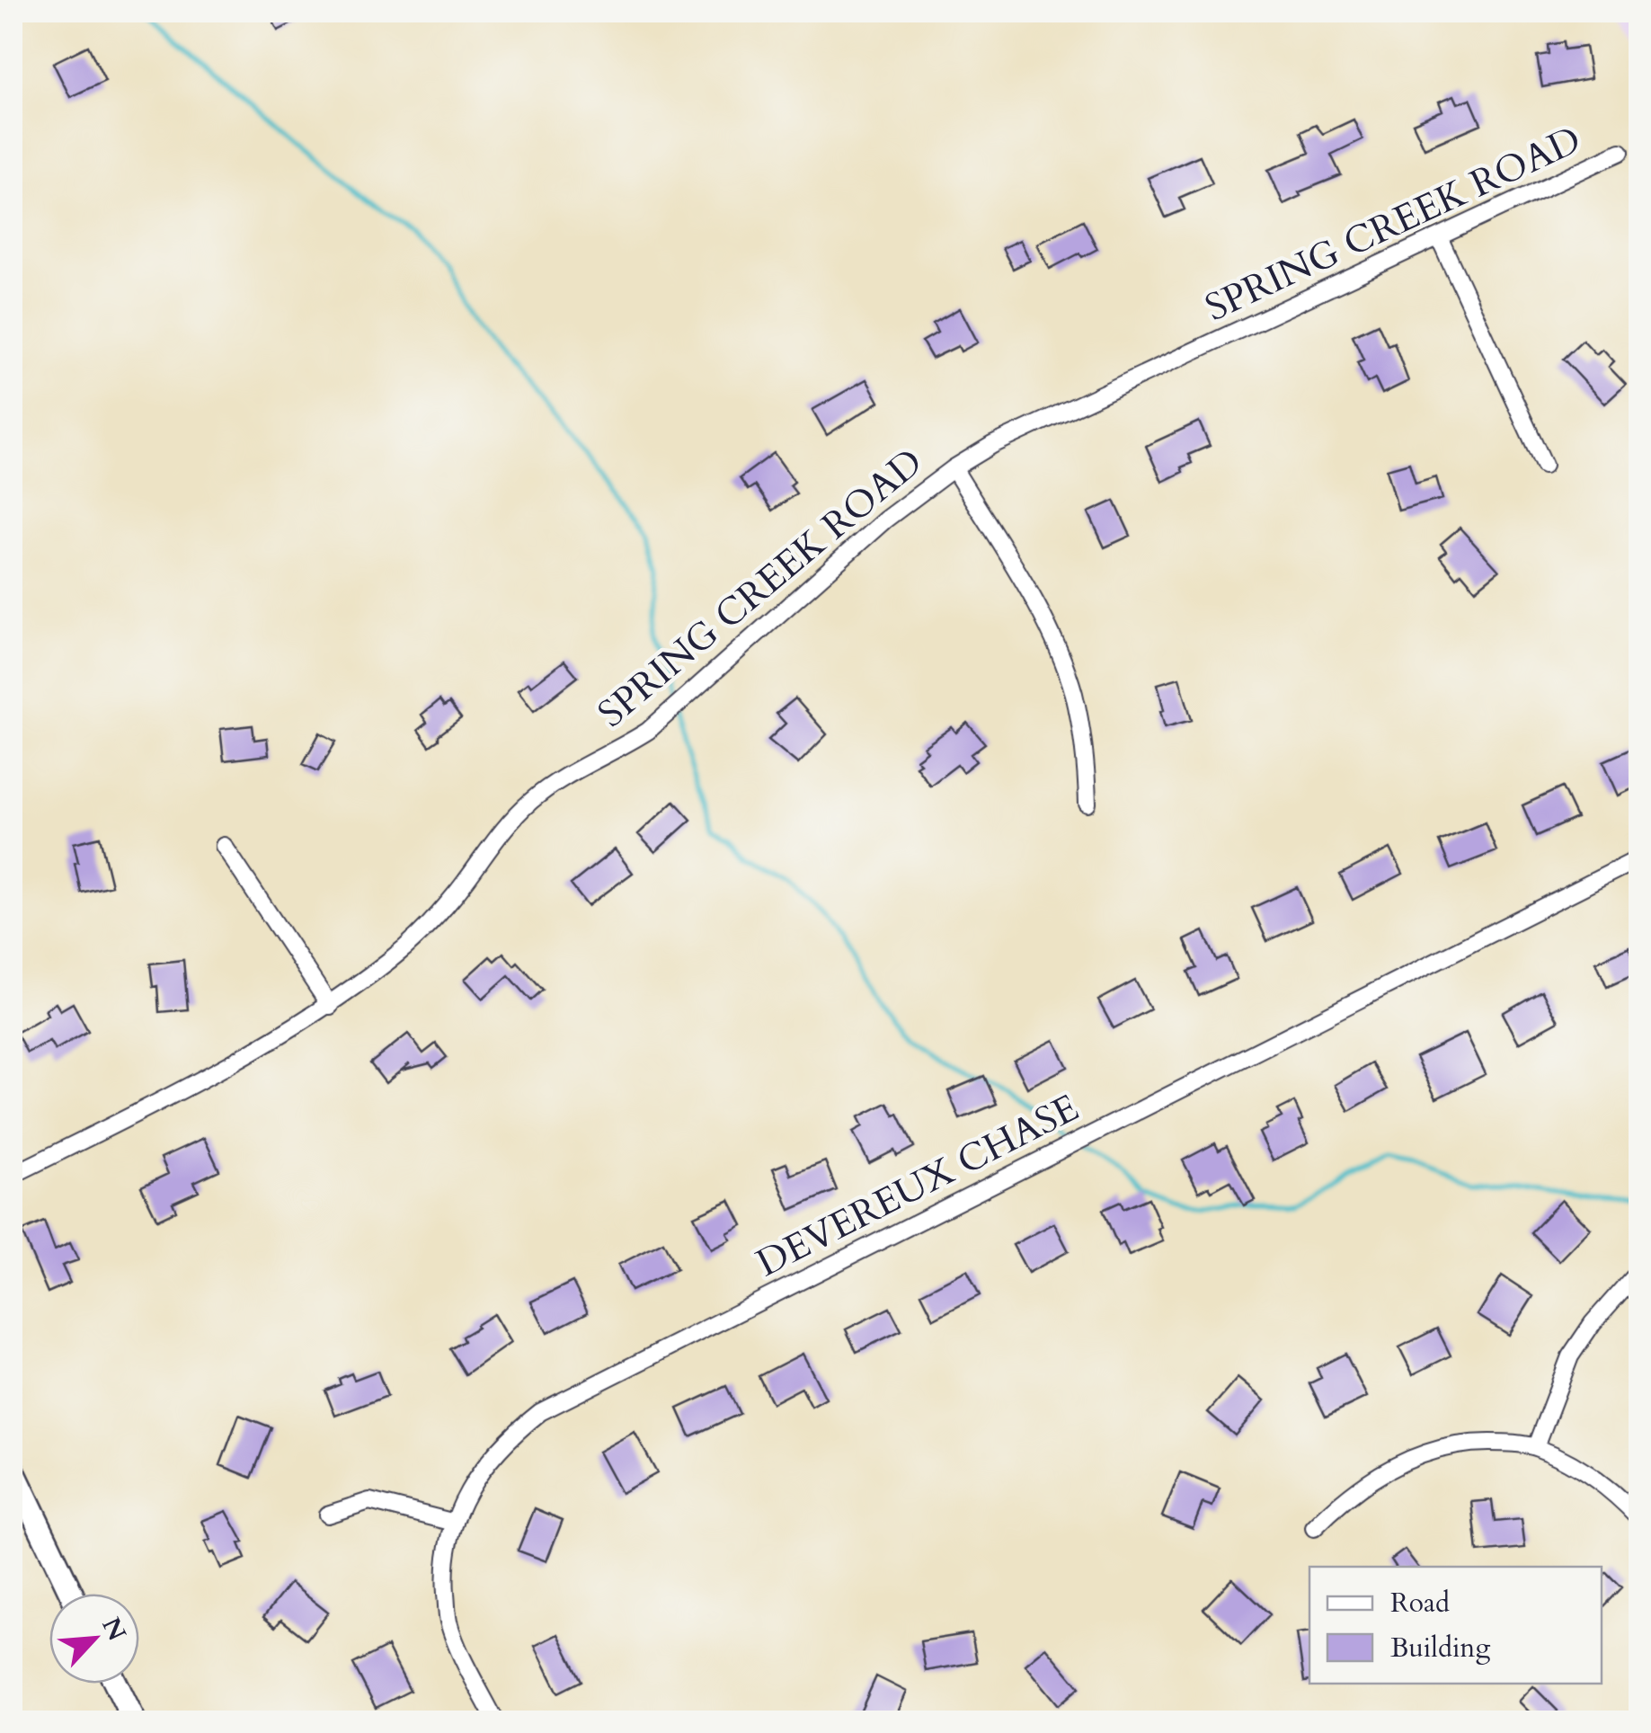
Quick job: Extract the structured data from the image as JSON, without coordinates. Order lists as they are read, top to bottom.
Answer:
{
  "streets": {
    "street": ["SPRING CREEK ROAD", "DEVEREUX CHASE"]
  },
  "legend": ["Road", "Building"],
  "north": "top right"
}
